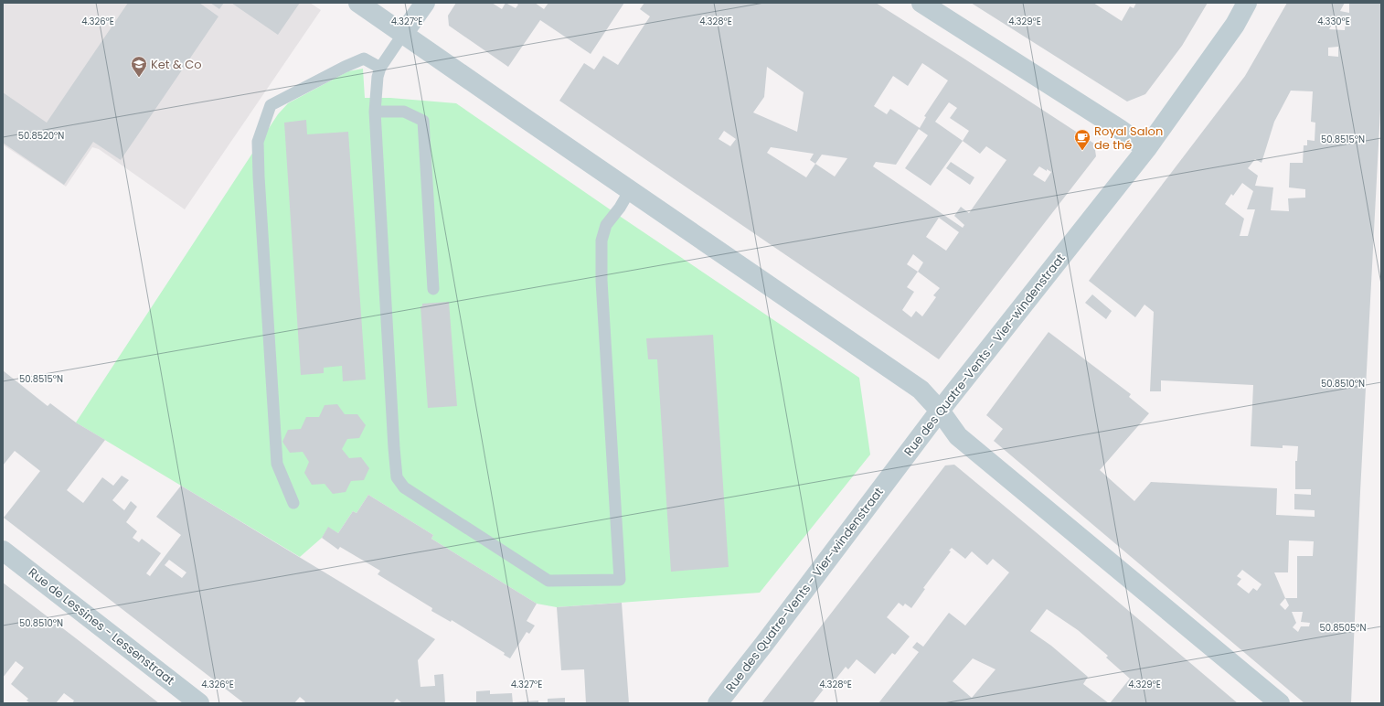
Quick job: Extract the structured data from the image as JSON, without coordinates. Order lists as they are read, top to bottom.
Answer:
{
  "streets": {
    "street": ["Rue des Quatre-Vents - Vier-windenstraat", "Rue de Lessines - Lessenstraat"]
  },
  "places": {
    "school or university": ["Ket & Co"],
    "cafe": ["Royal Salon de thé"]
  },
  "coordinates": [
    "4.330°E",
    "4.326°E",
    "4.327°E",
    "4.328°E",
    "4.329°E",
    "50.8520°N",
    "50.8515°N",
    "50.8510°N",
    "50.8505°N"
  ]
}
